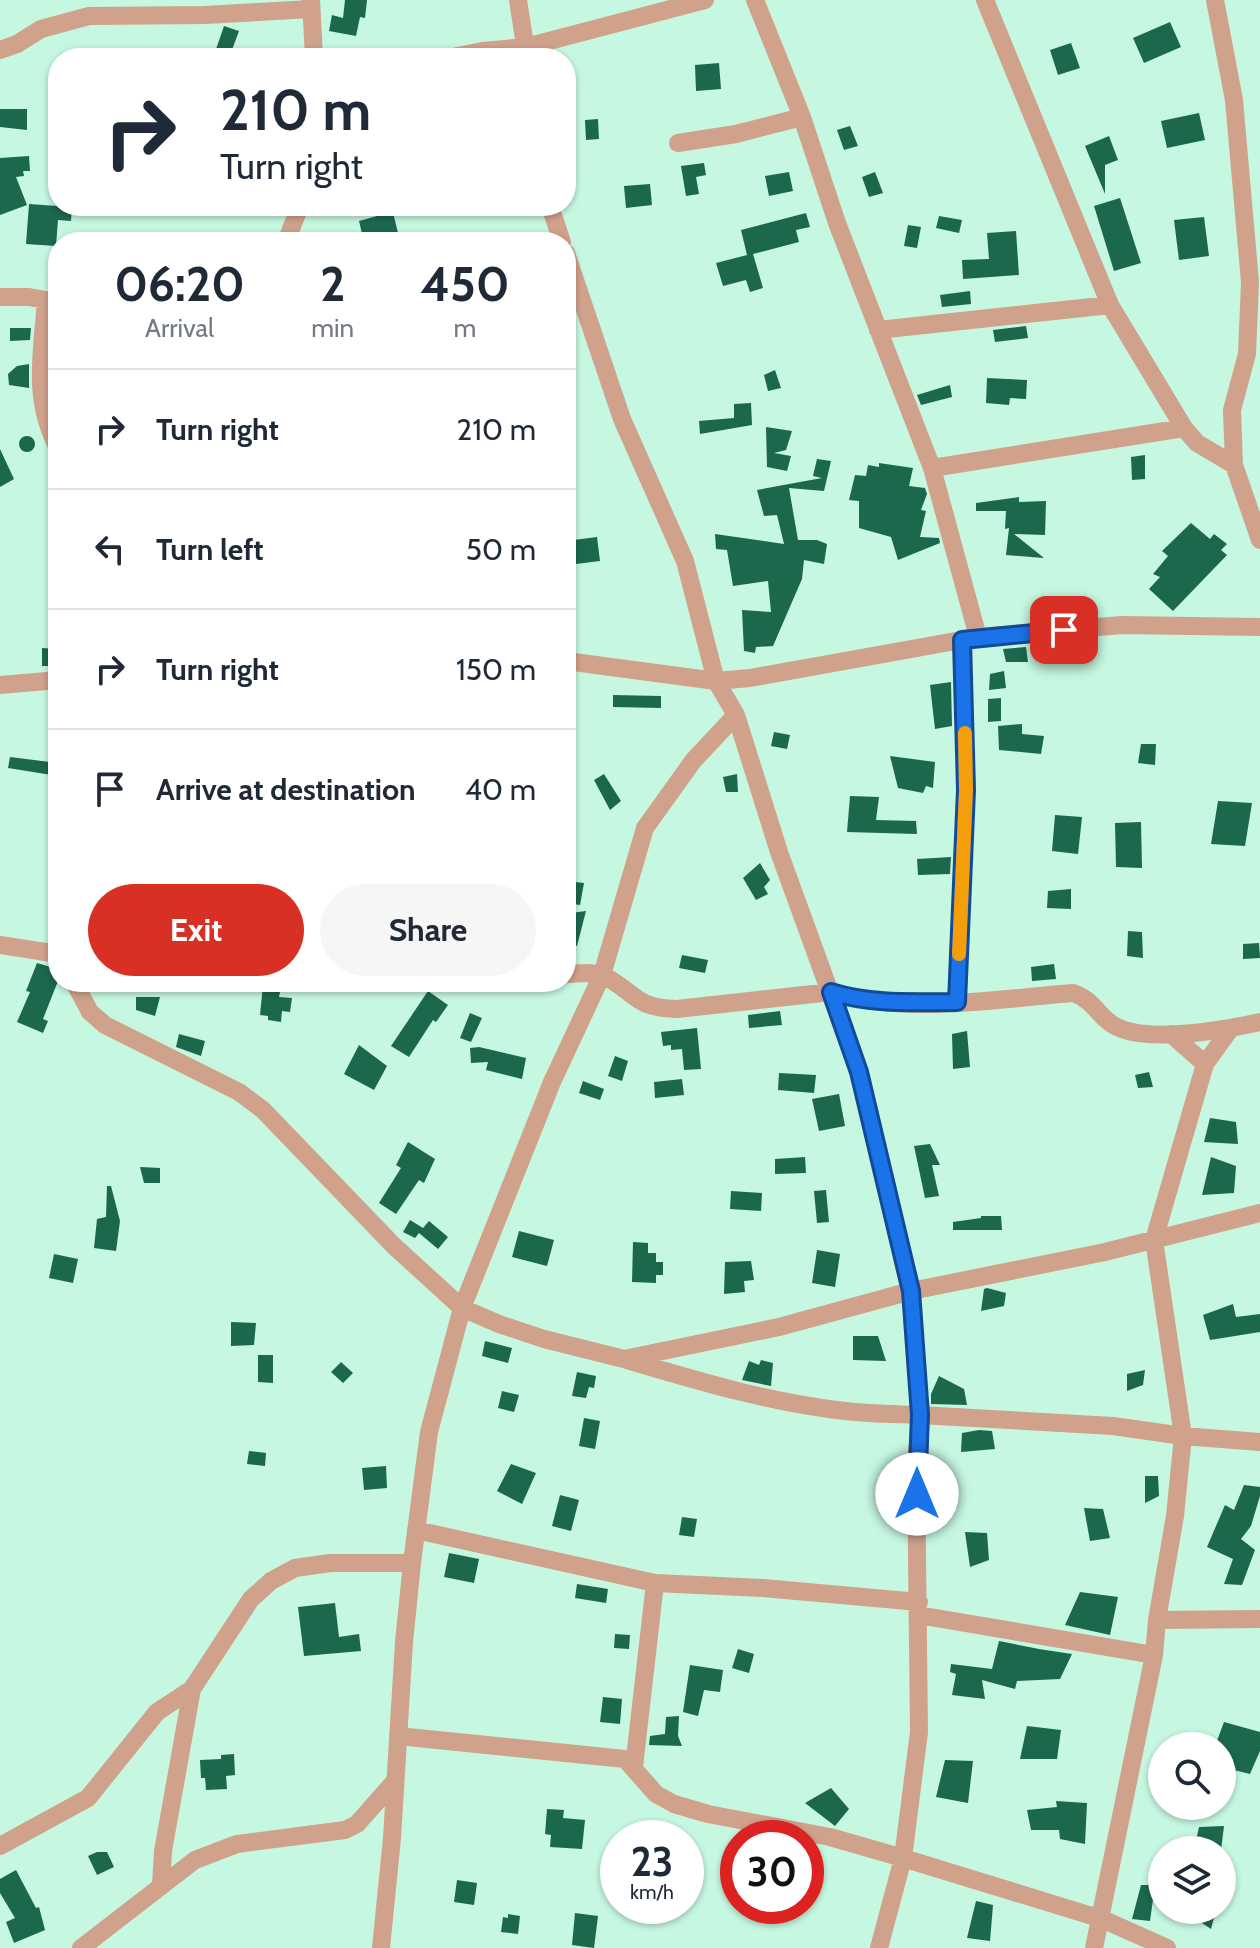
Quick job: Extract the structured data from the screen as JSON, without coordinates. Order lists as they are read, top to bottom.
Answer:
{
  "page": {
    "turn": ["210 m", "Turn right"],
    "eta": [
      "06:20",
      "Arrival",
      "2",
      "min",
      "450",
      "m"
    ],
    "list": [
      {
        "name": "Turn right",
        "value": "210 m"
      },
      {
        "name": "Turn left",
        "value": "50 m"
      },
      {
        "name": "Turn right",
        "value": "150 m"
      },
      {
        "name": "Arrive at destination",
        "value": "40 m"
      }
    ],
    "buttons": ["Exit", "Share"],
    "speed": "23 km/h",
    "limit": "30"
  }
}
